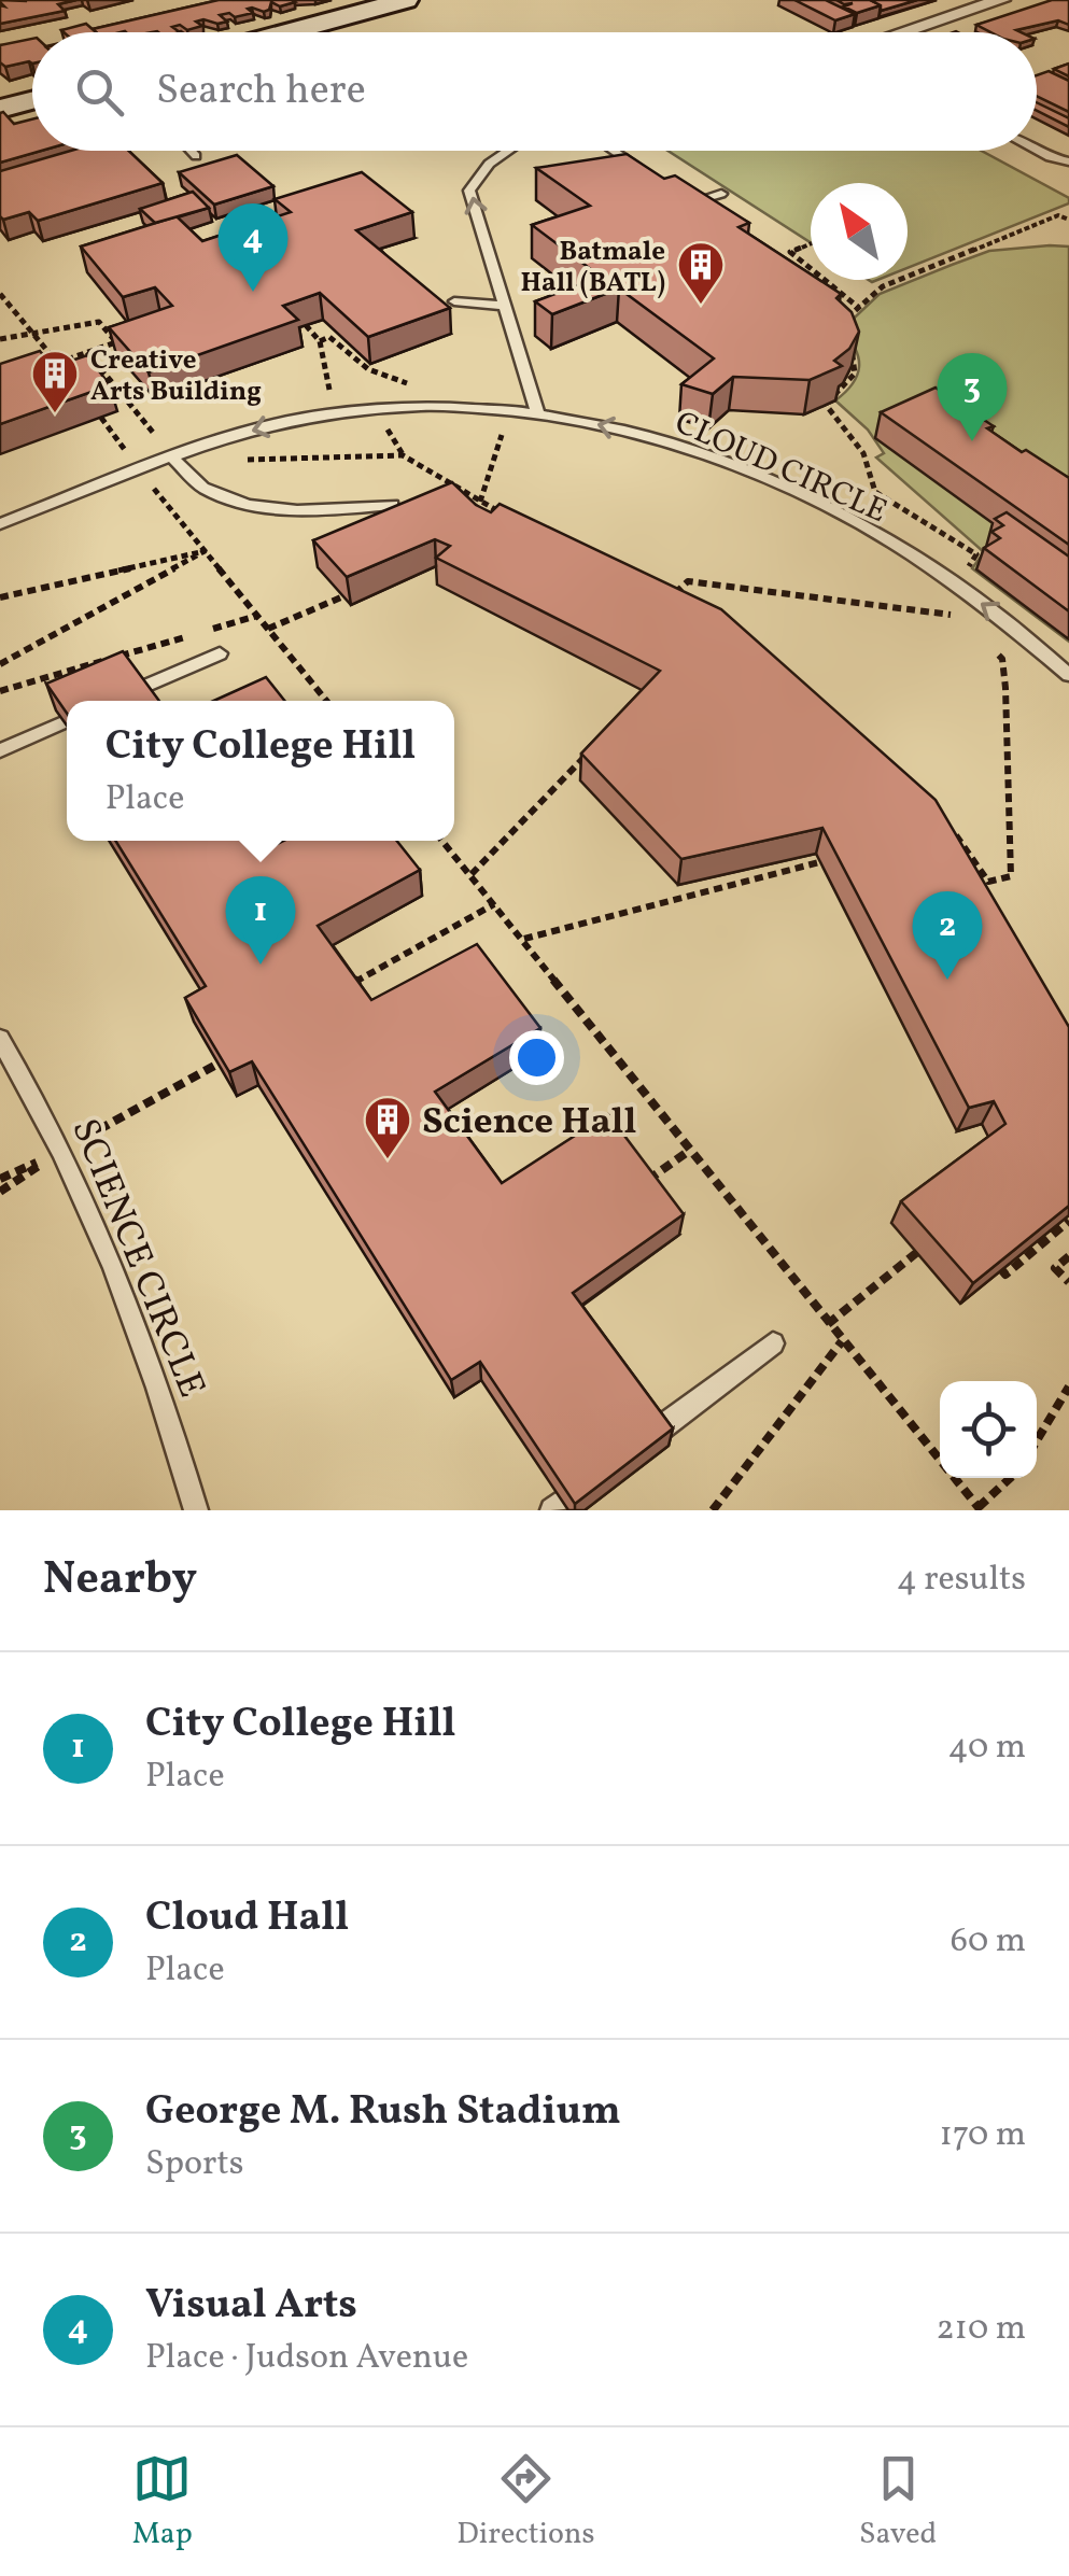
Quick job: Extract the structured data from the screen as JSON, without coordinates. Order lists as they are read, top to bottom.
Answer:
{
  "streets": {
    "lane": ["CLOUD CIRCLE", "SCIENCE CIRCLE"]
  },
  "one_way": ["CLOUD CIRCLE"],
  "places": {
    "building": ["Batmale Hall (BATL)", "Creative Arts Building", "Science Hall"]
  },
  "north": "top left",
  "page": {
    "search": "Search here",
    "pins": [
      "4",
      "3",
      "1",
      "2"
    ],
    "popup": ["City College Hill", "Place"],
    "heading": ["Nearby", "4 results"],
    "list": [
      {
        "mark": "1",
        "name": "City College Hill",
        "note": "Place",
        "value": "40 m"
      },
      {
        "mark": "2",
        "name": "Cloud Hall",
        "note": "Place",
        "value": "60 m"
      },
      {
        "mark": "3",
        "name": "George M. Rush Stadium",
        "note": "Sports",
        "value": "170 m"
      },
      {
        "mark": "4",
        "name": "Visual Arts",
        "note": "Place · Judson Avenue",
        "value": "210 m"
      }
    ],
    "nav": ["Map", "Directions", "Saved"]
  }
}
